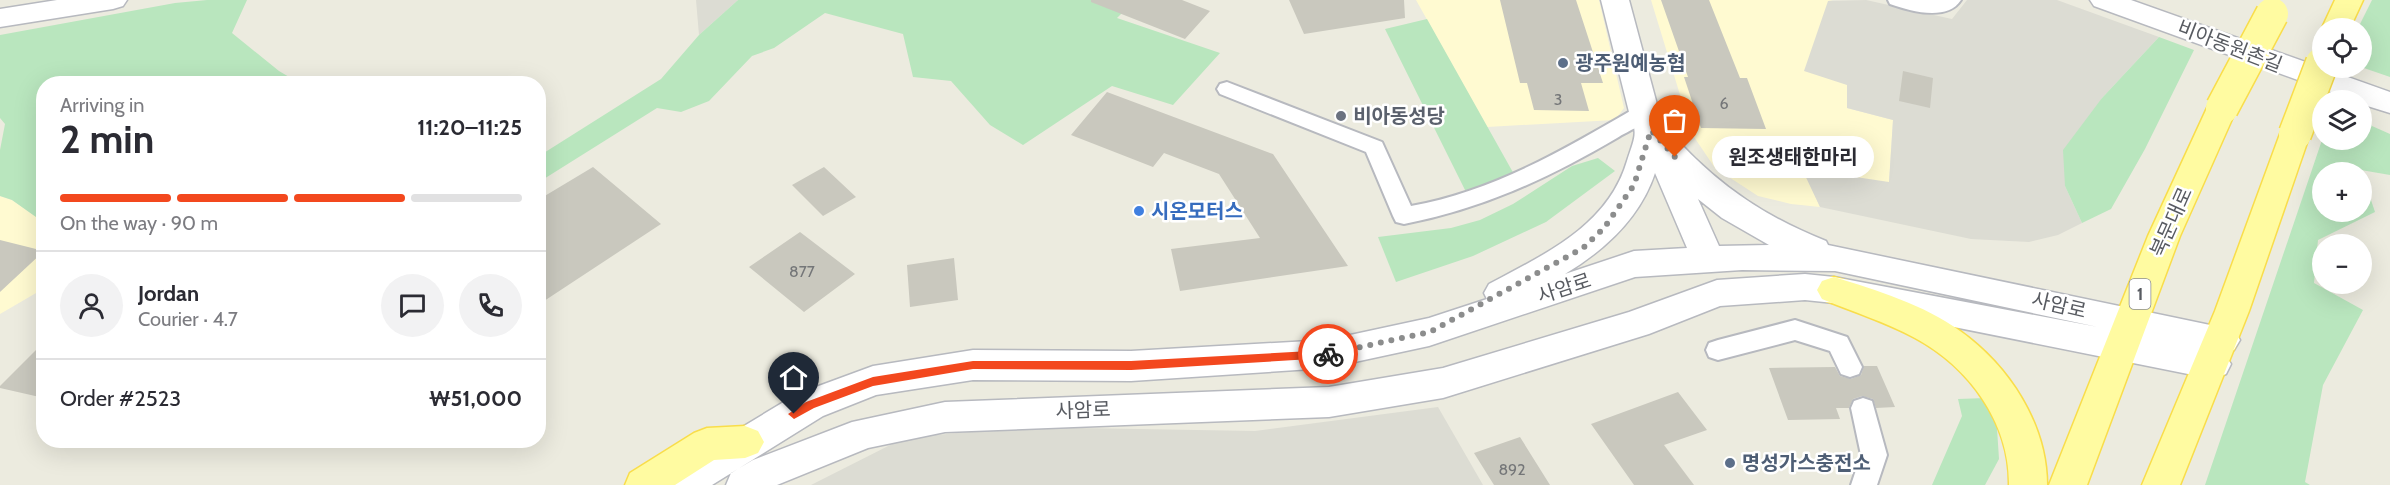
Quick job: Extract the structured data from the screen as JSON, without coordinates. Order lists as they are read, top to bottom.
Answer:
{
  "streets": {
    "main road": ["북문대로", "1"],
    "street": ["비아동원촌길", "사암로"]
  },
  "crossings": [
    ["북문대로", "사암로"]
  ],
  "places": [
    "광주원예농협",
    "비아동성당",
    "원조생태한마리",
    "시온모터스",
    "명성가스충전소"
  ],
  "house_numbers": [
    "3",
    "6",
    "877",
    "892"
  ],
  "page": {
    "map_buttons": ["+", "−"],
    "heading": ["2 min", "Arriving in", "11:20–11:25"],
    "panel": [
      "Jordan",
      "Courier · 4.7",
      "Order #2523",
      "₩51,000"
    ],
    "bubble": "원조생태한마리",
    "bar": "On the way · 90 m"
  }
}
